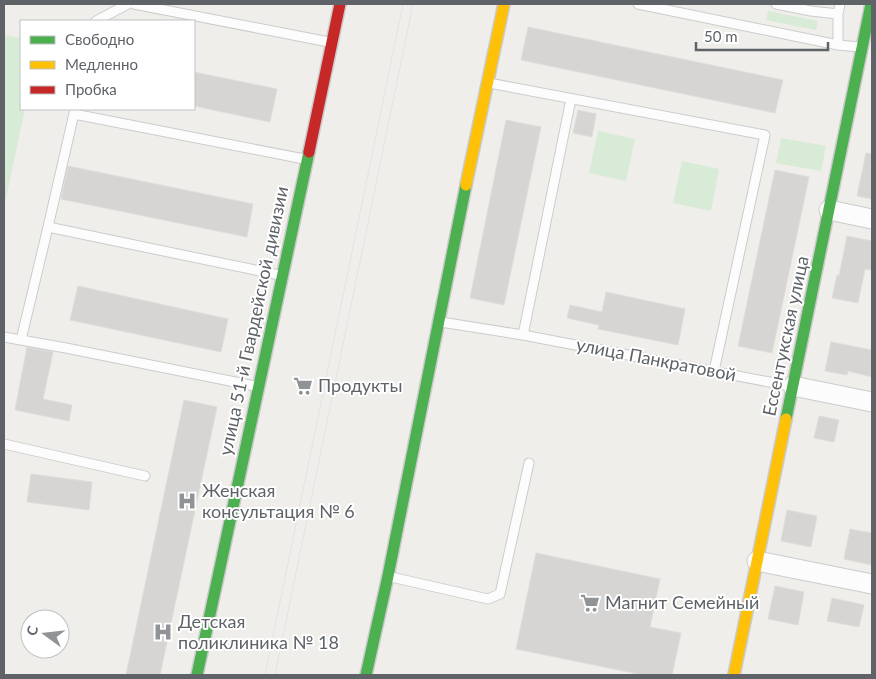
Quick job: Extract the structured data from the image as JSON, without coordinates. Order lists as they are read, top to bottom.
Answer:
{
  "streets": {
    "main road": ["улица 51-й Гвардейской дивизии", "Ессентукская улица"],
    "street": ["улица Панкратовой"]
  },
  "crossings": [
    ["Ессентукская улица", "улица Панкратовой"]
  ],
  "places": {
    "supermarket": ["Продукты", "Магнит Семейный"],
    "hospital": ["Женская консультация № 6", "Детская поликлиника № 18"]
  },
  "legend": ["Свободно", "Медленно", "Пробка"],
  "scale_bar": "50 m",
  "north": "left"
}
